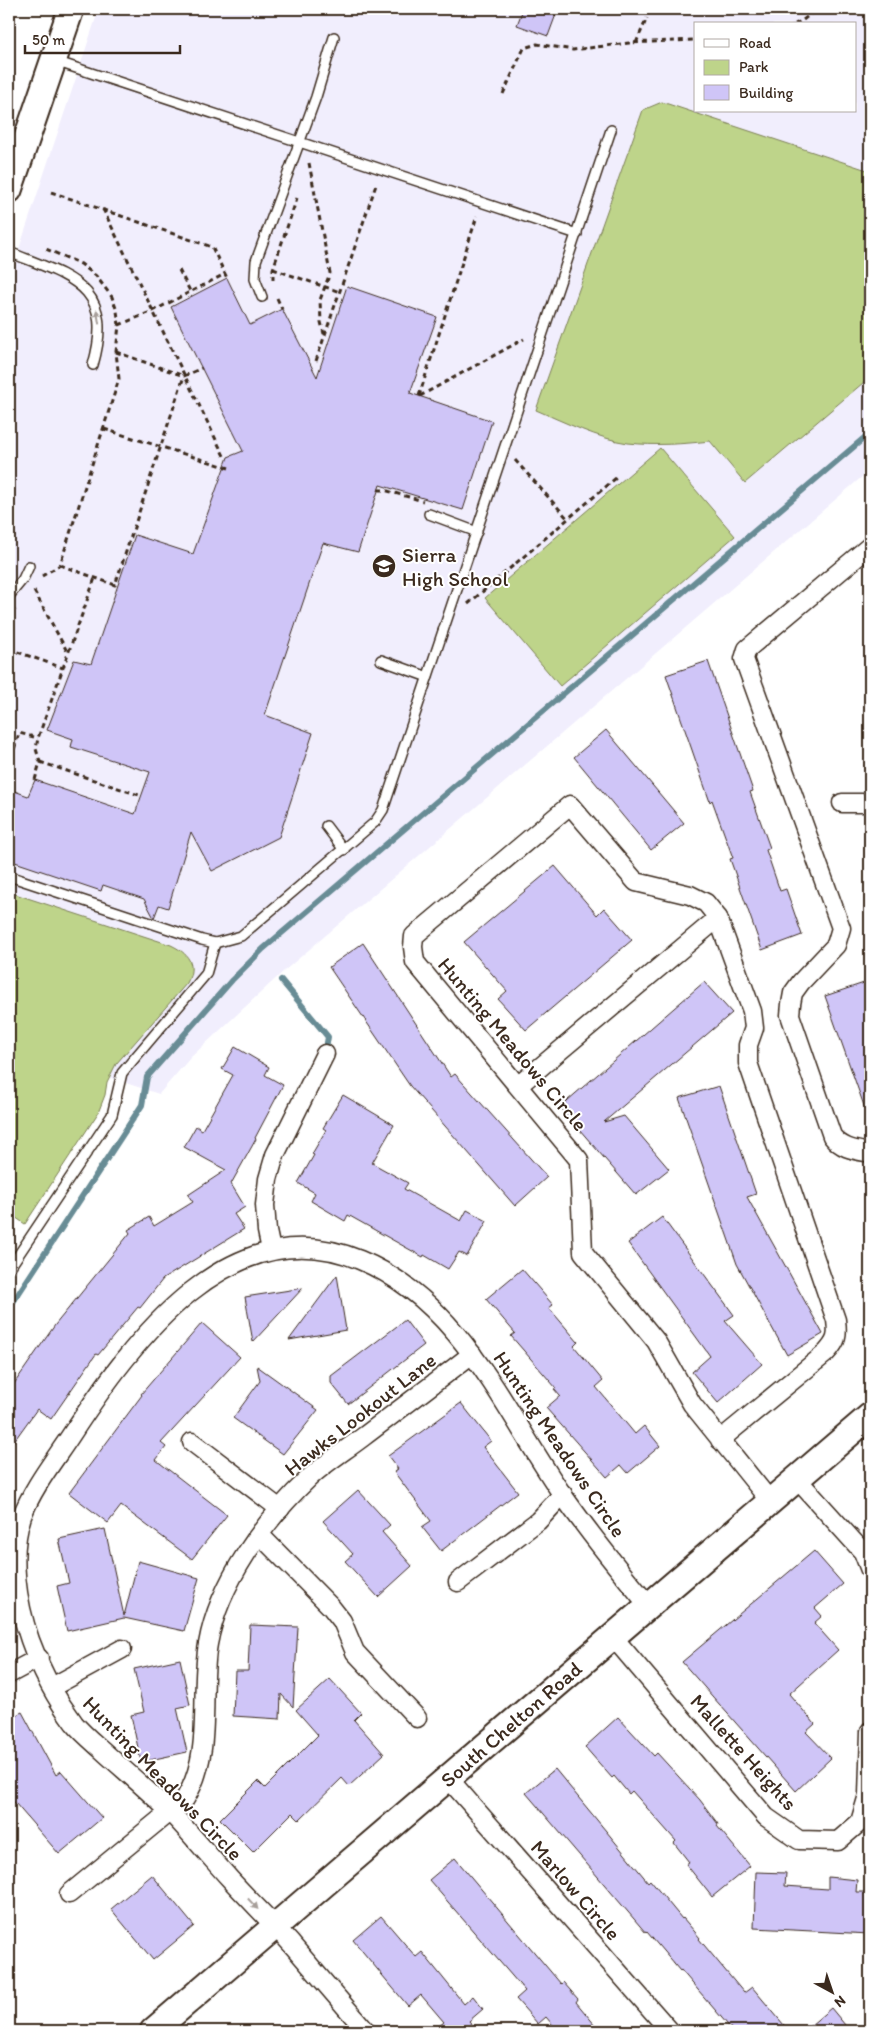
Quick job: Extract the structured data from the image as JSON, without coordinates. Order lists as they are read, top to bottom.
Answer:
{
  "streets": {
    "main road": ["South Chelton Road"],
    "street": [
      "Hunting Meadows Circle",
      "Hawks Lookout Lane",
      "Mallette Heights",
      "Marlow Circle"
    ]
  },
  "crossings": [
    ["Hunting Meadows Circle", "Hawks Lookout Lane"],
    ["Hunting Meadows Circle", "South Chelton Road"],
    ["South Chelton Road", "Mallette Heights"],
    ["South Chelton Road", "Marlow Circle"]
  ],
  "places": {
    "school or university": ["Sierra High School"]
  },
  "legend": ["Road", "Park", "Building"],
  "scale_bar": "50 m",
  "north": "bottom right"
}
